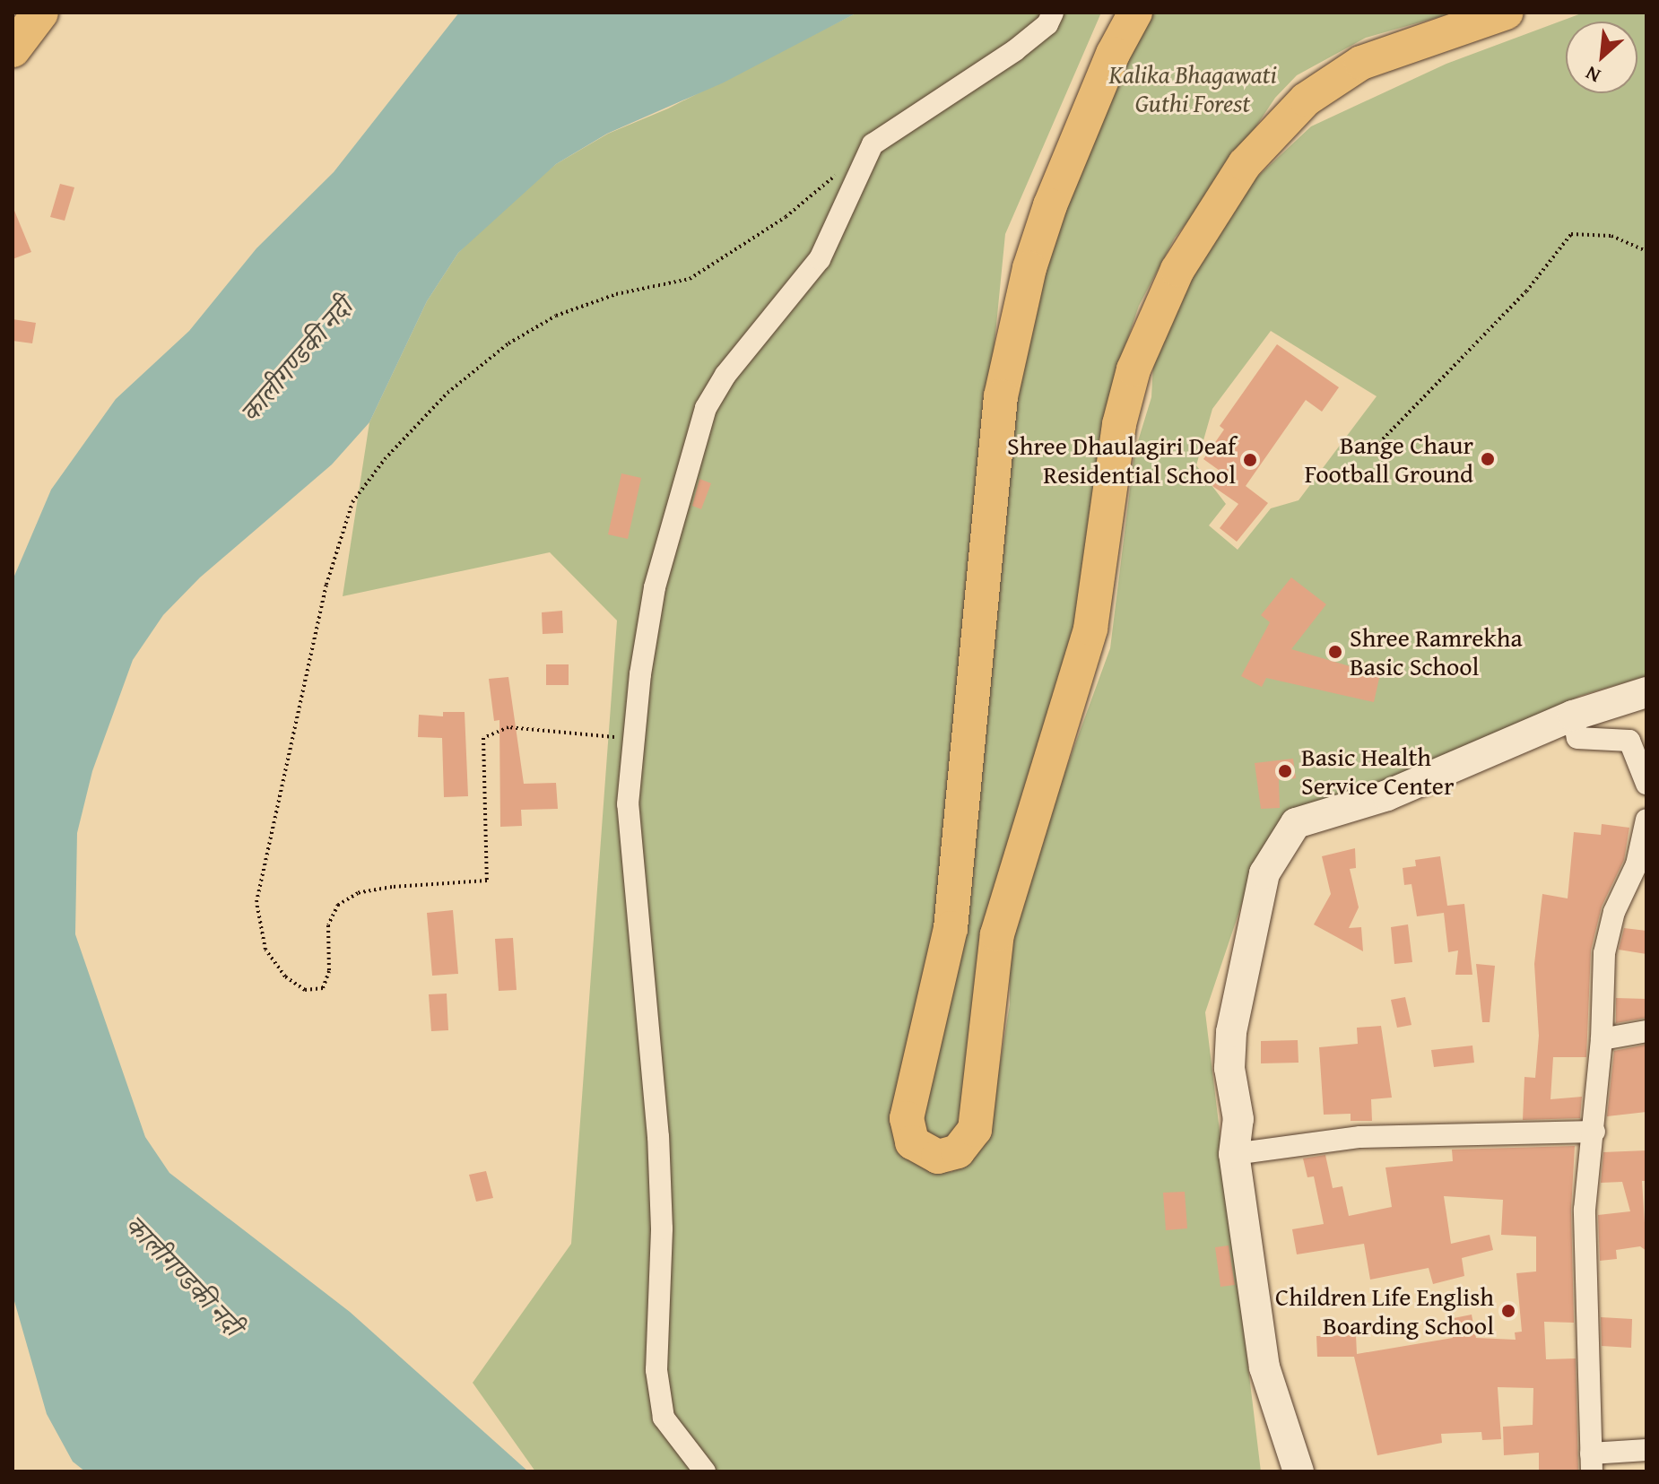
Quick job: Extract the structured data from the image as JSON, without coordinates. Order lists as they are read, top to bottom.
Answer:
{
  "water": ["कालीगण्डकी नदी"],
  "parks": ["Kalika Bhagawati Guthi Forest"],
  "places": [
    "Bange Chaur Football Ground",
    "Shree Dhaulagiri Deaf Residential School",
    "Shree Ramrekha Basic School",
    "Basic Health Service Center",
    "Children Life English Boarding School"
  ],
  "north": "bottom left"
}
